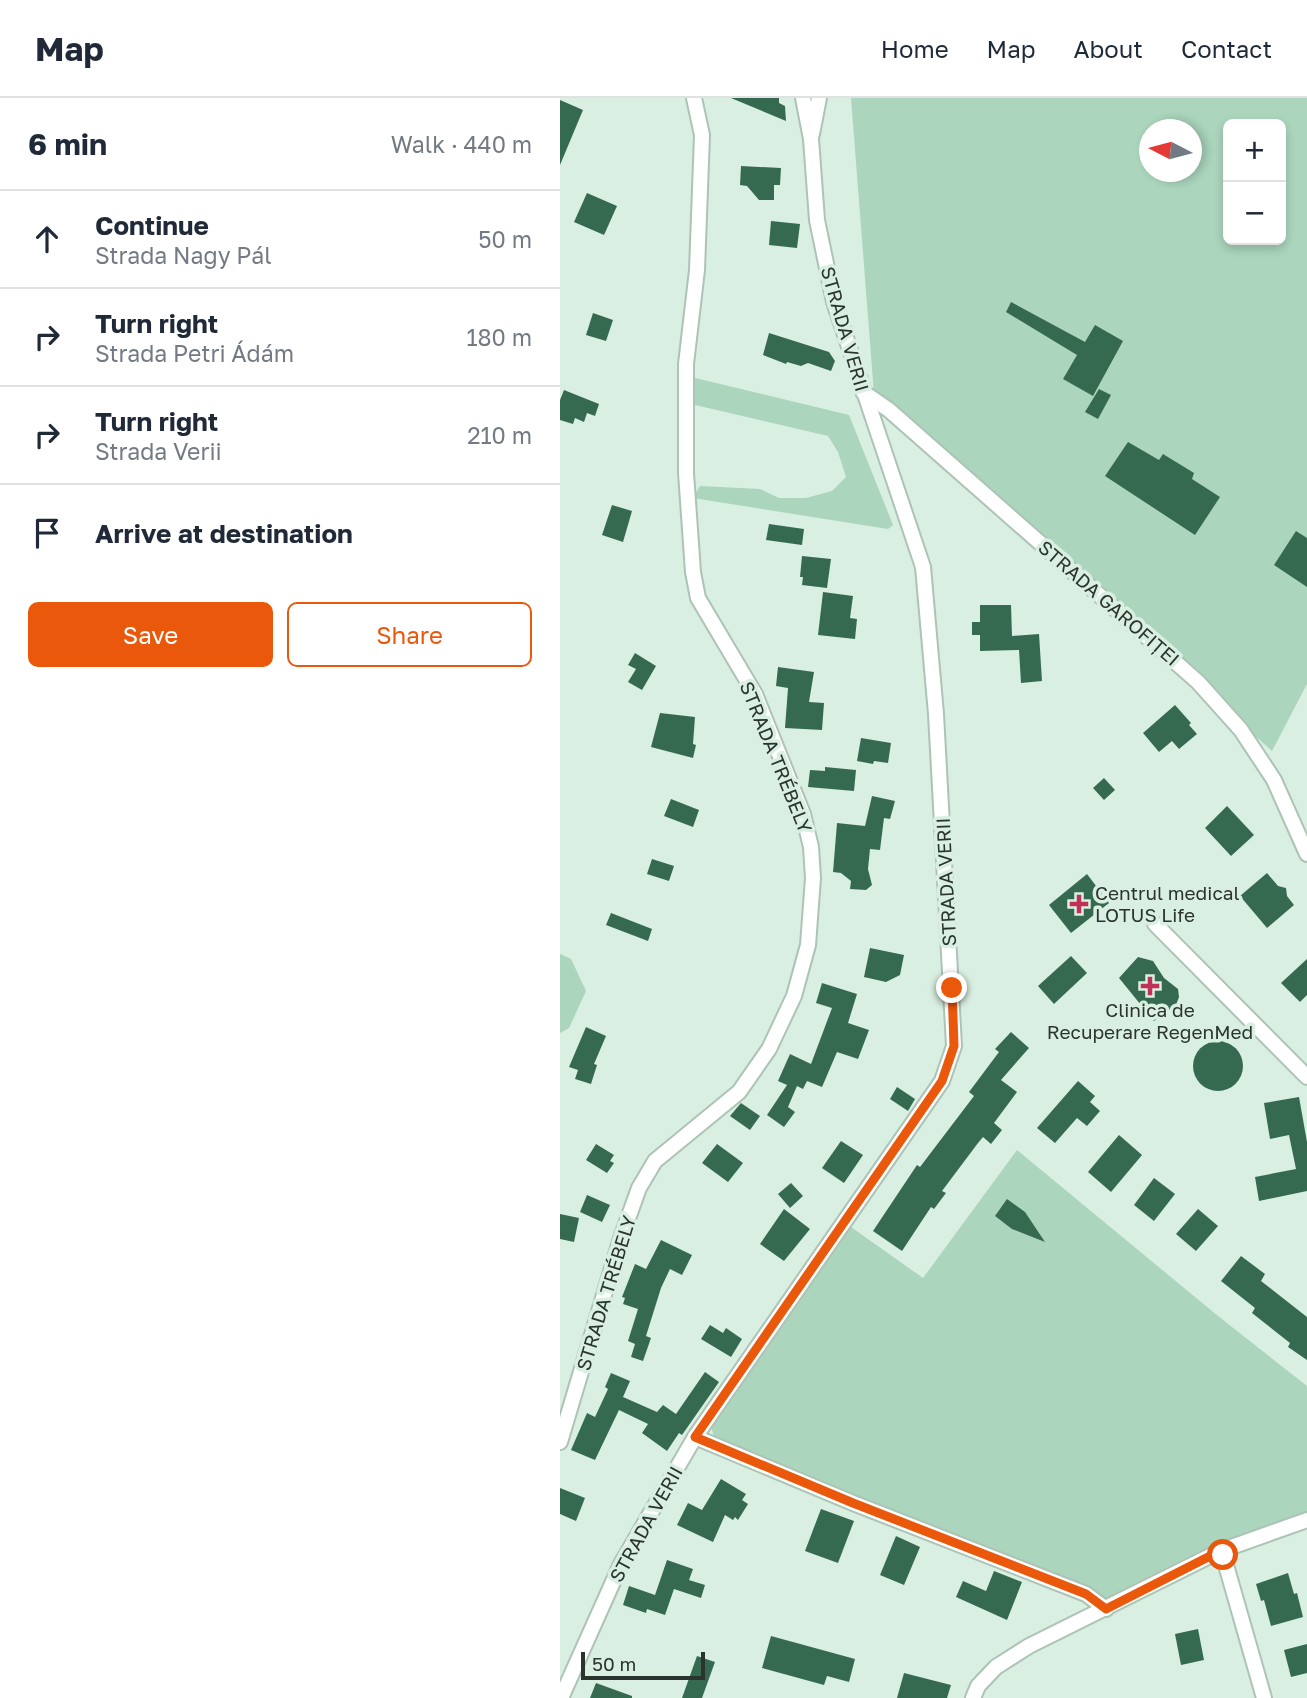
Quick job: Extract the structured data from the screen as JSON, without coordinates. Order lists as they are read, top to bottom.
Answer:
{
  "streets": {
    "street": ["STRADA VERII", "STRADA GAROFIȚEI", "STRADA TRÉBELY"]
  },
  "crossings": [
    ["STRADA VERII", "STRADA GAROFIȚEI"]
  ],
  "places": {
    "health": ["Centrul medical LOTUS Life", "Clinica de Recuperare RegenMed"]
  },
  "scale_bar": "50 m",
  "north": "left",
  "page": {
    "header": "Map",
    "nav": [
      "Home",
      "Map",
      "About",
      "Contact"
    ],
    "heading": ["6 min", "Walk · 440 m"],
    "map_buttons": ["+", "−"],
    "list": [
      ["Continue", "Strada Nagy Pál", "50 m"],
      ["Turn right", "Strada Petri Ádám", "180 m"],
      ["Turn right", "Strada Verii", "210 m"],
      "Arrive at destination"
    ],
    "buttons": ["Save", "Share"],
    "scale": "50 m"
  }
}
